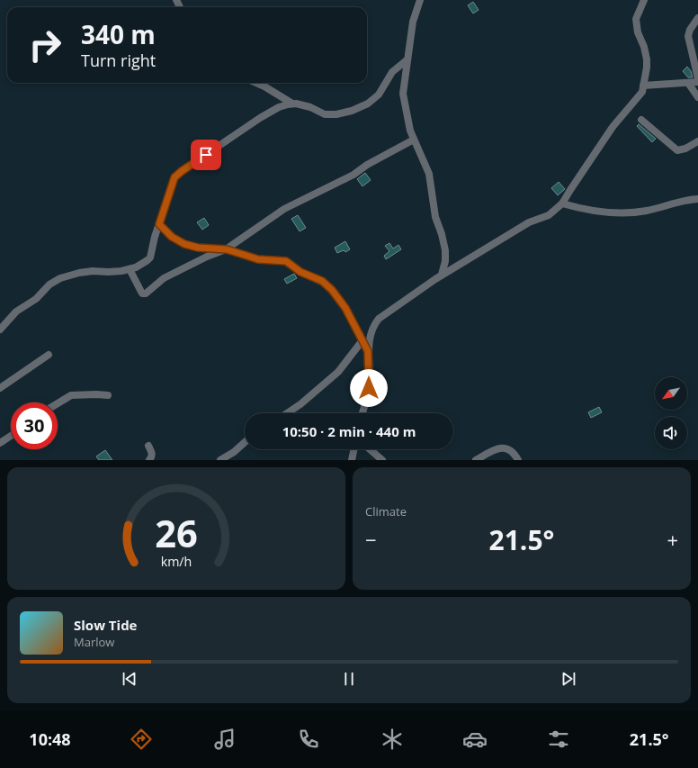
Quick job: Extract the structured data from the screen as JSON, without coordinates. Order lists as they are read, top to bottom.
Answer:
{
  "north": "bottom left",
  "page": {
    "turn": ["340 m", "Turn right"],
    "limit": "30",
    "trip": "10:50 · 2 min · 440 m",
    "tile": "Climate",
    "heat": ["−", "21.5°", "+"],
    "song": ["Slow Tide", "Marlow"],
    "tabs": ["10:48", "21.5°"],
    "gauge": ["26", "km/h"]
  }
}
